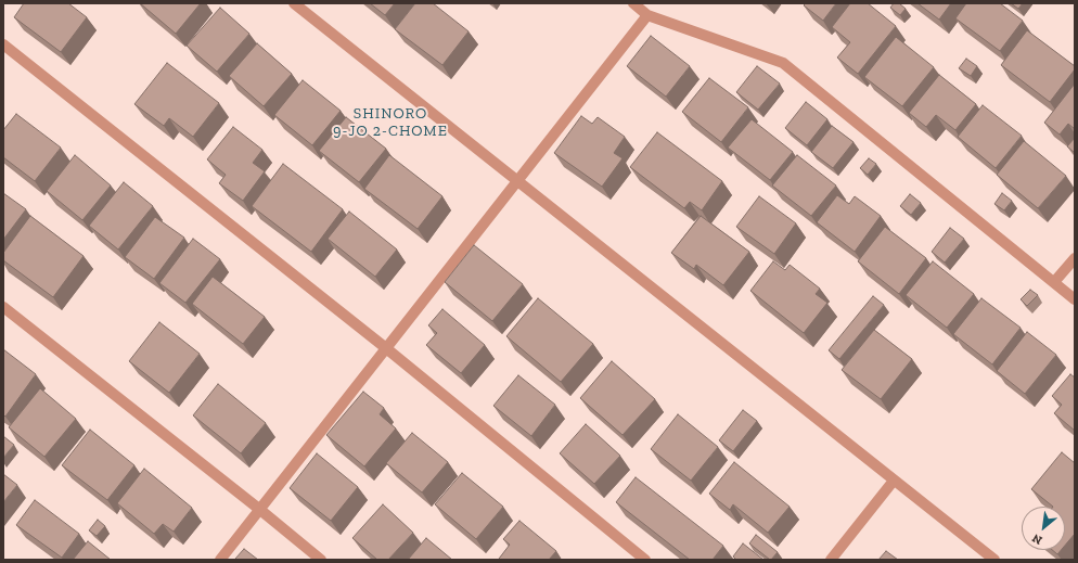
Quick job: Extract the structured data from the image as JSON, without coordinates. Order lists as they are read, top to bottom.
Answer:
{
  "districts": ["SHINORO 9-JO 2-CHOME"],
  "north": "bottom left"
}
